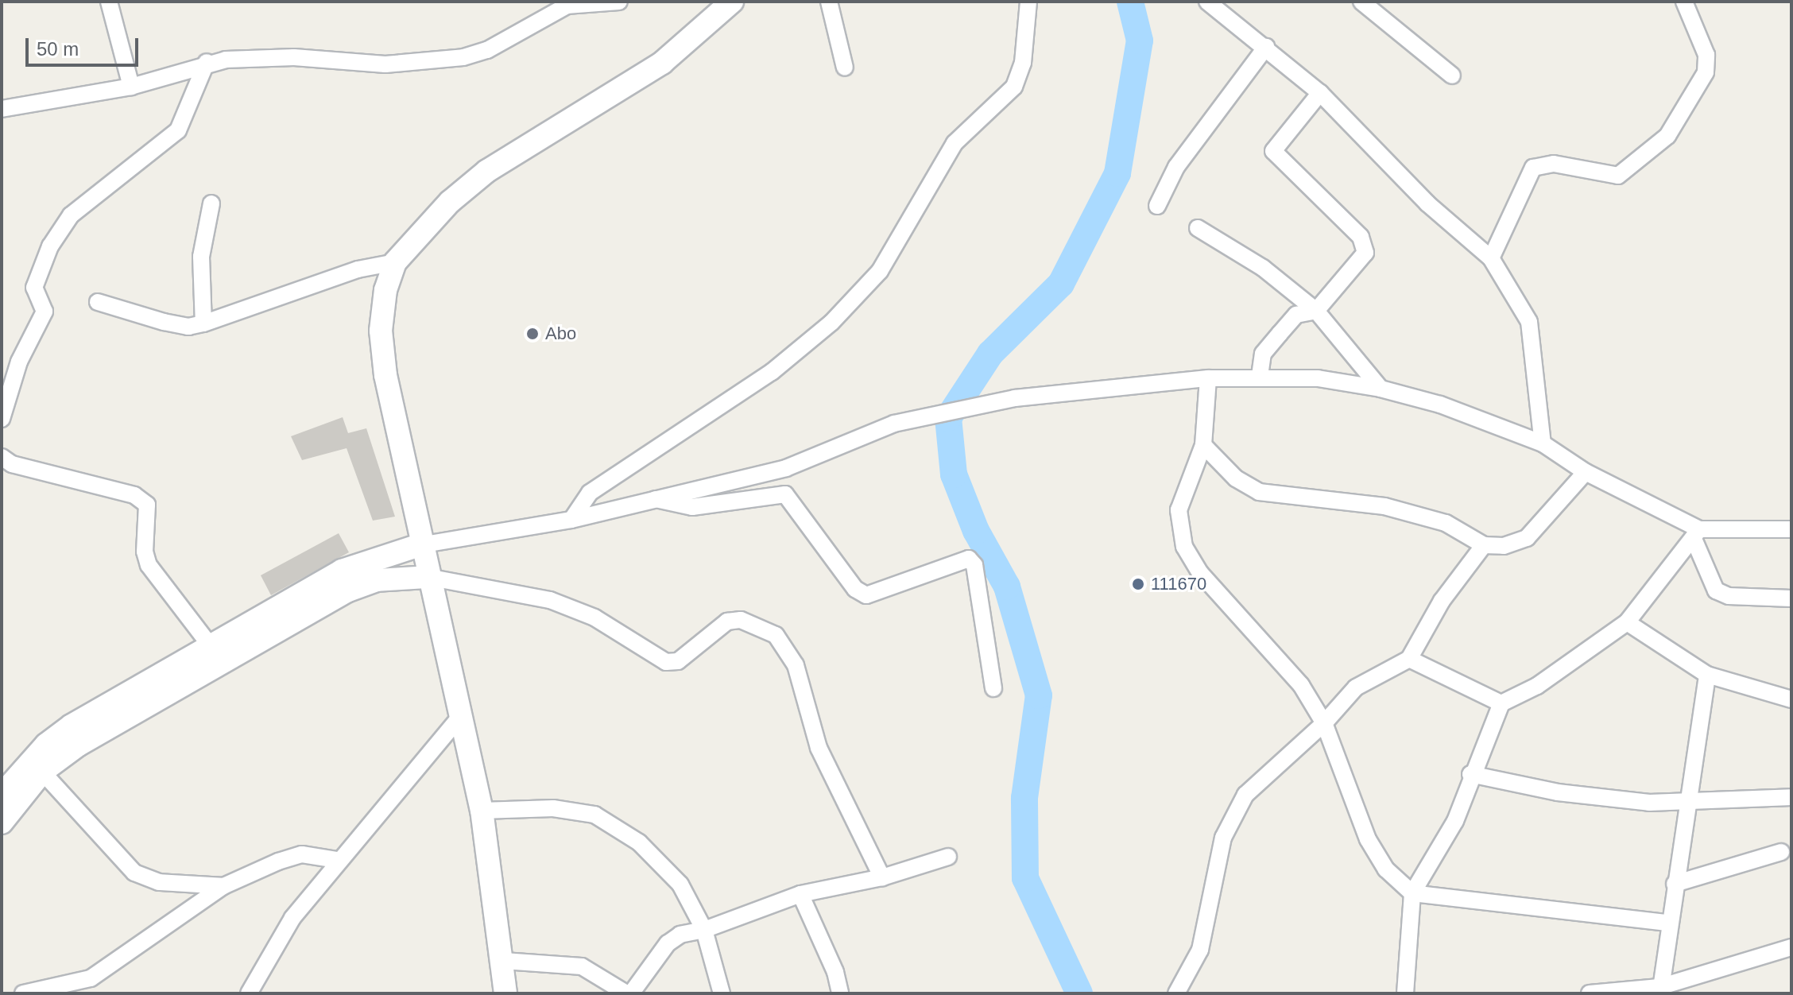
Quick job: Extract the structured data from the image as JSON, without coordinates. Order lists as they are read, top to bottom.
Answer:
{
  "places": ["Abo", "111670"],
  "scale_bar": "50 m"
}
